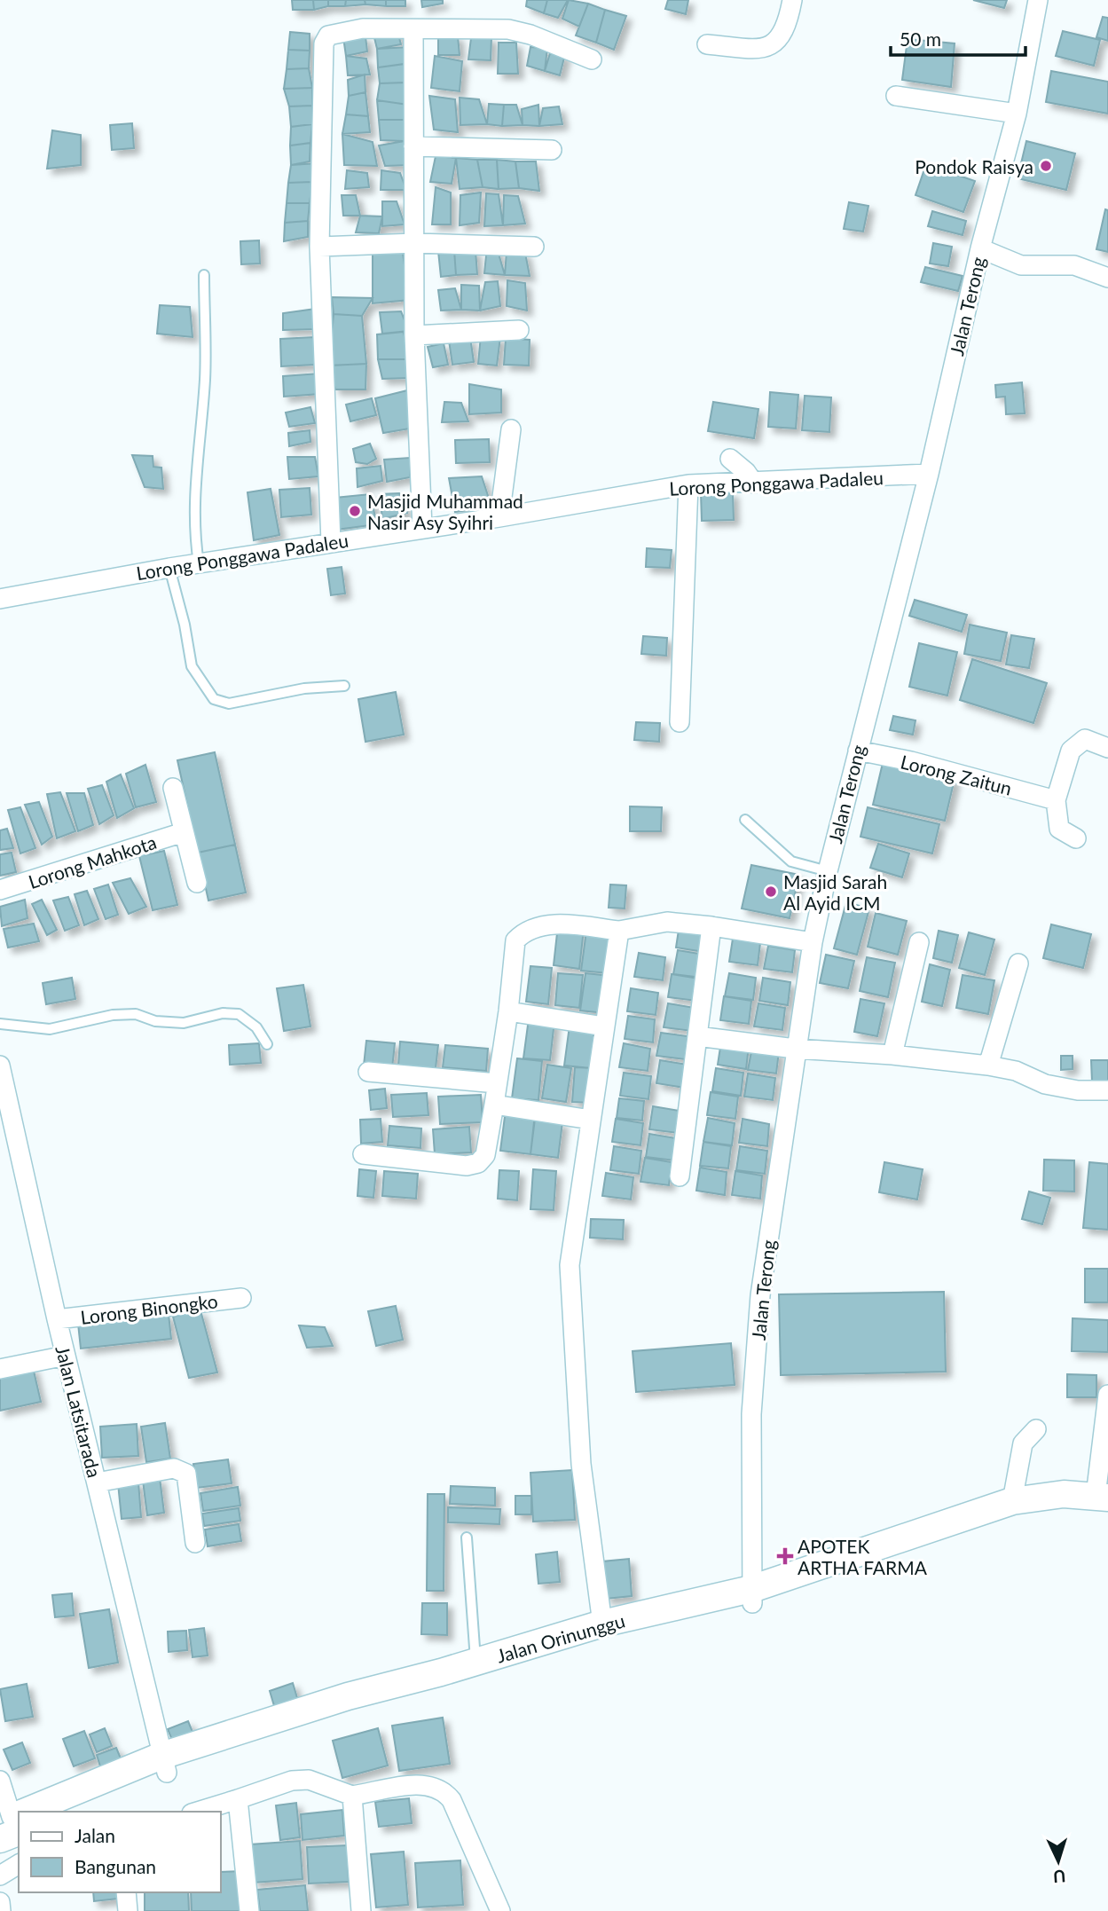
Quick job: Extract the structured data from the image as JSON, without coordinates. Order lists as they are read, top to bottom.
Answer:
{
  "streets": {
    "street": [
      "Jalan Terong",
      "Lorong Ponggawa Padaleu",
      "Lorong Zaitun",
      "Lorong Mahkota",
      "Lorong Binongko",
      "Jalan Latsitarada",
      "Jalan Orinunggu"
    ]
  },
  "crossings": [
    ["Jalan Terong", "Lorong Ponggawa Padaleu"],
    ["Jalan Terong", "Lorong Zaitun"],
    ["Jalan Terong", "Jalan Orinunggu"],
    ["Lorong Binongko", "Jalan Latsitarada"],
    ["Jalan Latsitarada", "Jalan Orinunggu"]
  ],
  "places": {
    "other": ["Pondok Raisya", "Masjid Muhammad Nasir Asy Syihri", "Masjid Sarah Al Ayid ICM"],
    "health": ["APOTEK ARTHA FARMA"]
  },
  "legend": ["Jalan", "Bangunan"],
  "scale_bar": "50 m",
  "north": "bottom"
}
